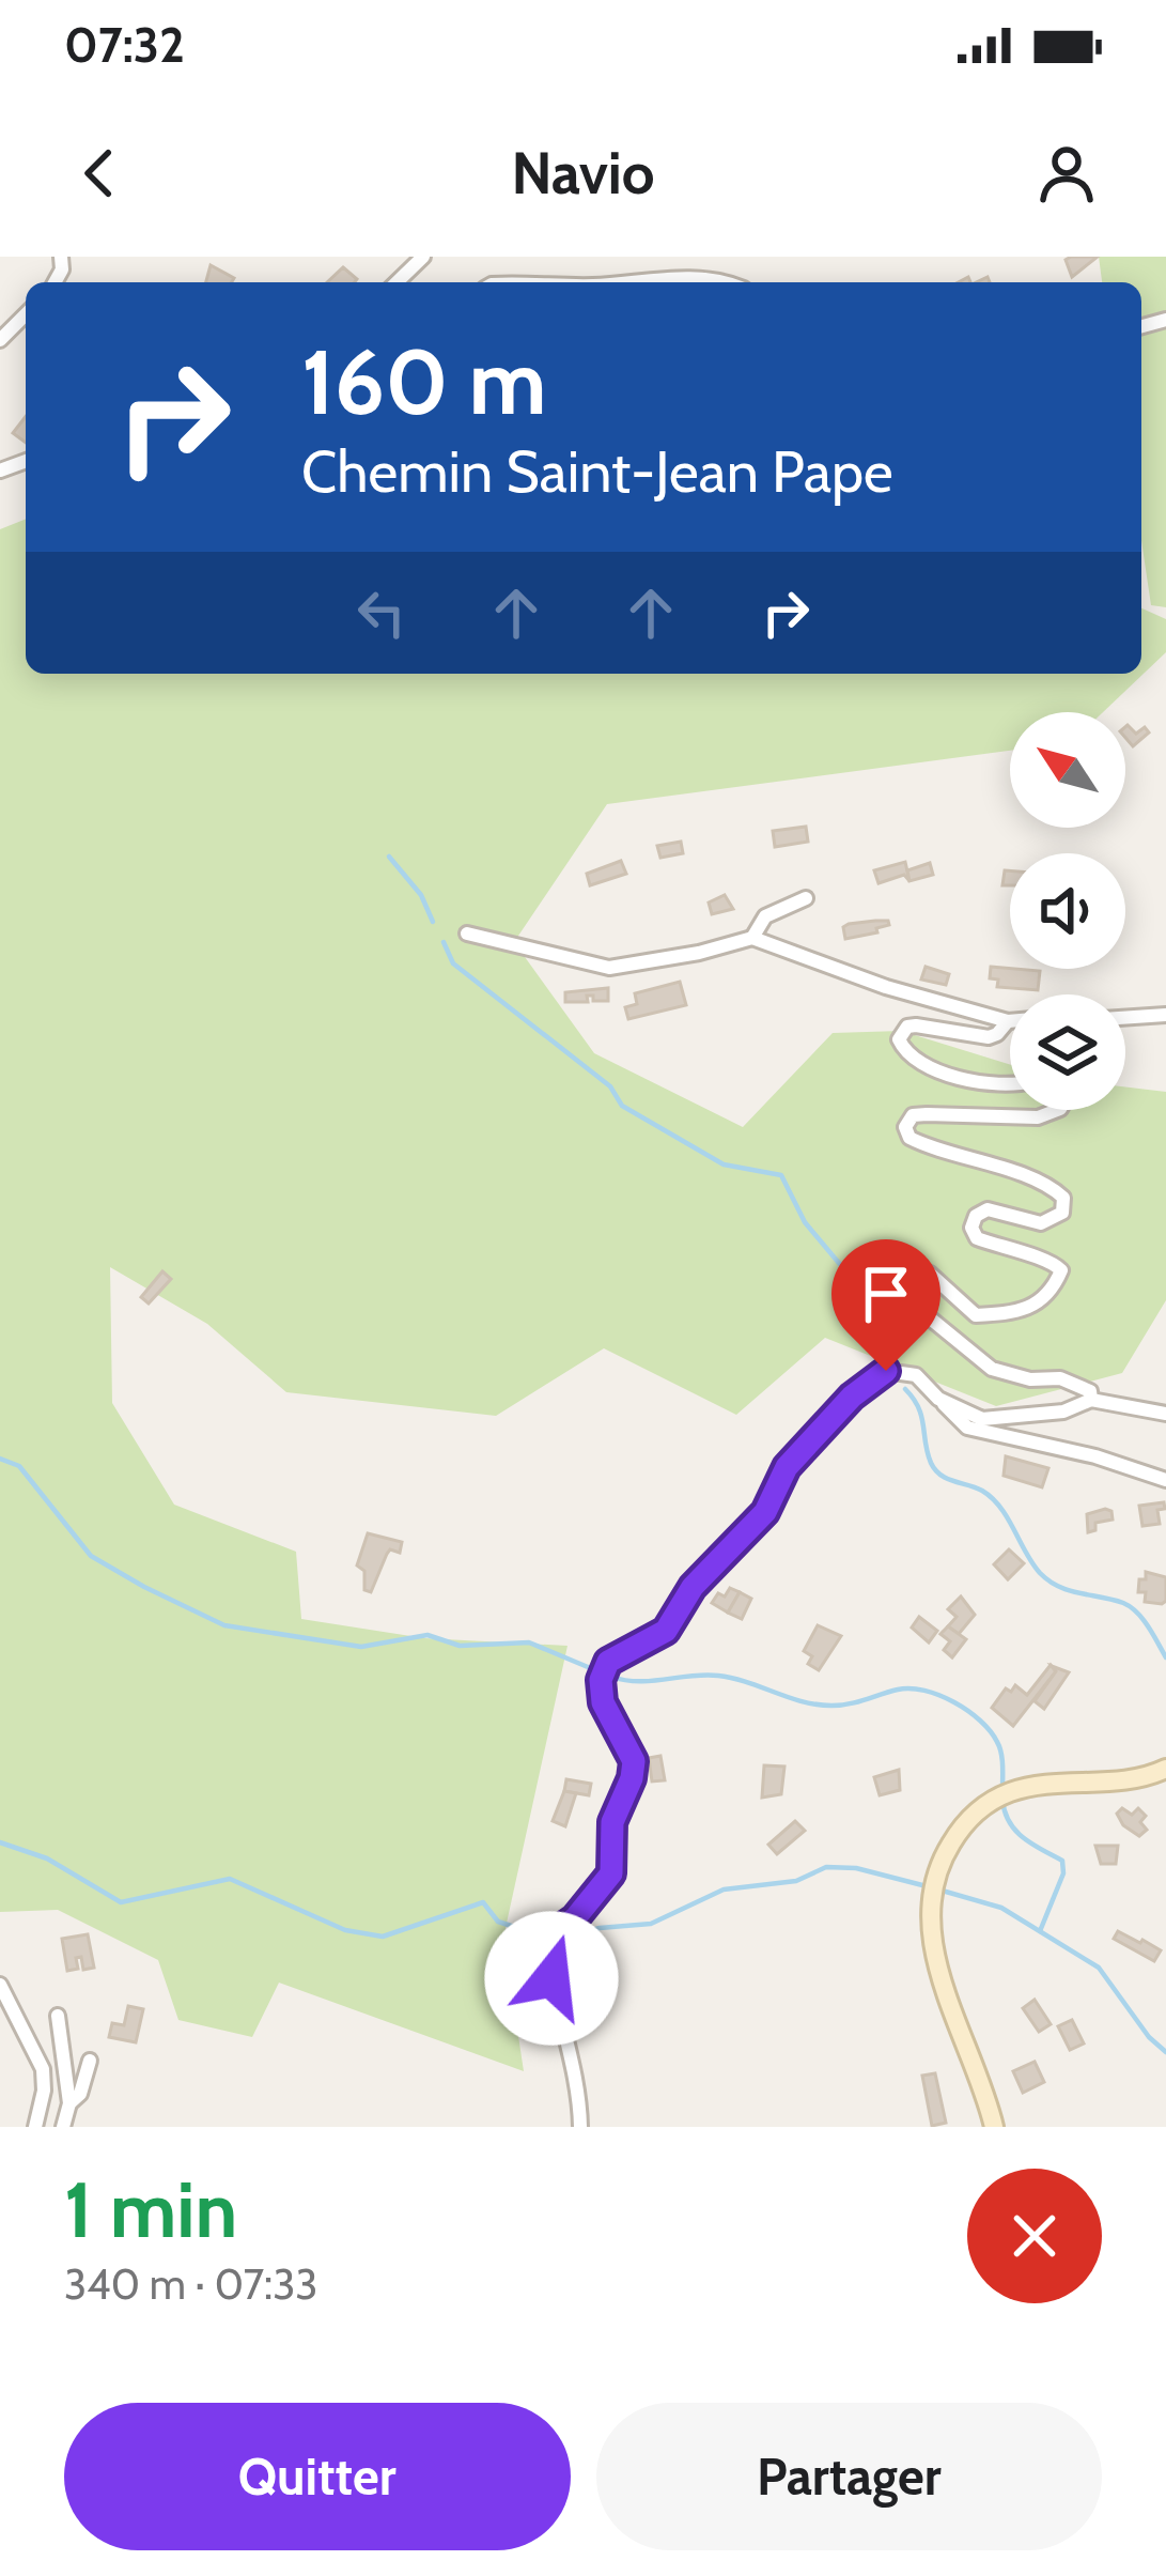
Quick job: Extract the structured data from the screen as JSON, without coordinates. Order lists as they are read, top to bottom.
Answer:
{
  "north": "top left",
  "page": {
    "status": "07:32",
    "header": "Navio",
    "turn": ["160 m", "Chemin Saint-Jean Pape"],
    "heading": ["1 min", "340 m · 07:33"],
    "buttons": ["Quitter", "Partager"]
  }
}
